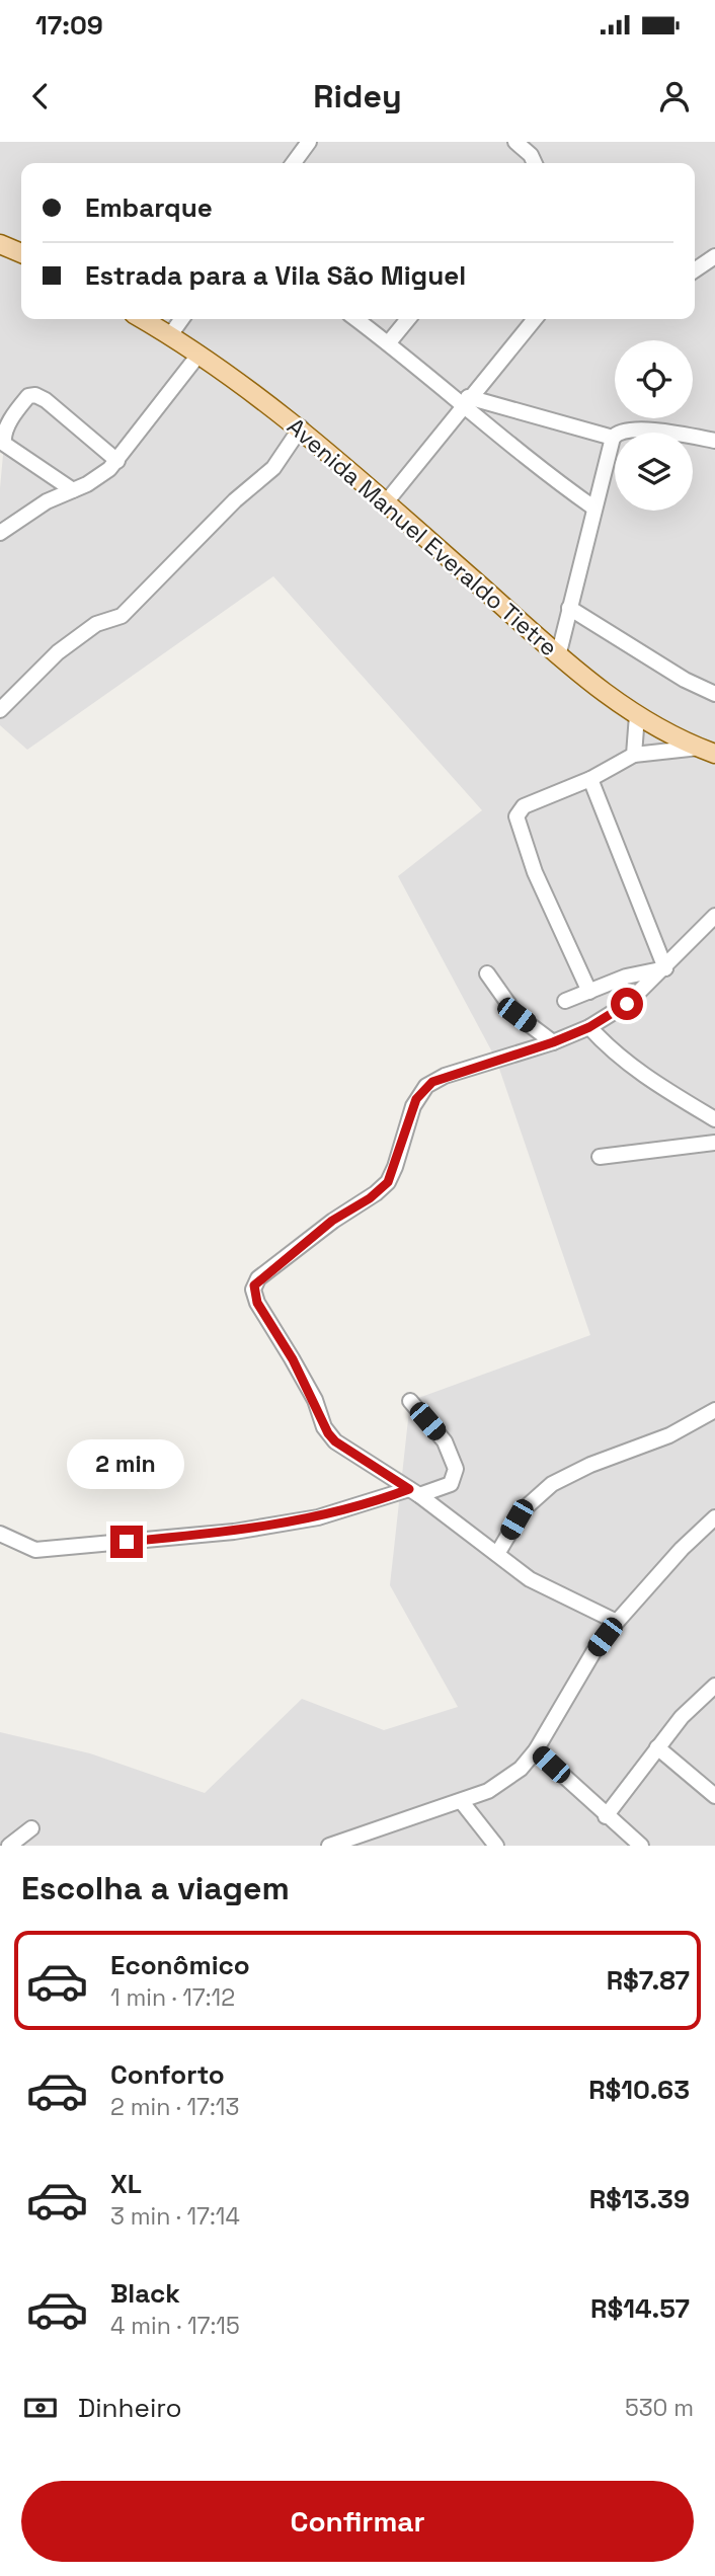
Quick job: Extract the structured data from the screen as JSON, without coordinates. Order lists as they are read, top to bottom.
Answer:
{
  "streets": {
    "main road": ["Avenida Manuel Everaldo Tietre"]
  },
  "page": {
    "status": "17:09",
    "header": "Ridey",
    "banner": ["Embarque", "Estrada para a Vila São Miguel"],
    "bubble": "2 min",
    "heading": "Escolha a viagem",
    "list": [
      {
        "name": "Econômico",
        "note": "1 min · 17:12",
        "value": "R$7.87"
      },
      {
        "name": "Conforto",
        "note": "2 min · 17:13",
        "value": "R$10.63"
      },
      {
        "name": "XL",
        "note": "3 min · 17:14",
        "value": "R$13.39"
      },
      {
        "name": "Black",
        "note": "4 min · 17:15",
        "value": "R$14.57"
      }
    ],
    "pay": ["Dinheiro", "530 m"],
    "buttons": "Confirmar"
  }
}
